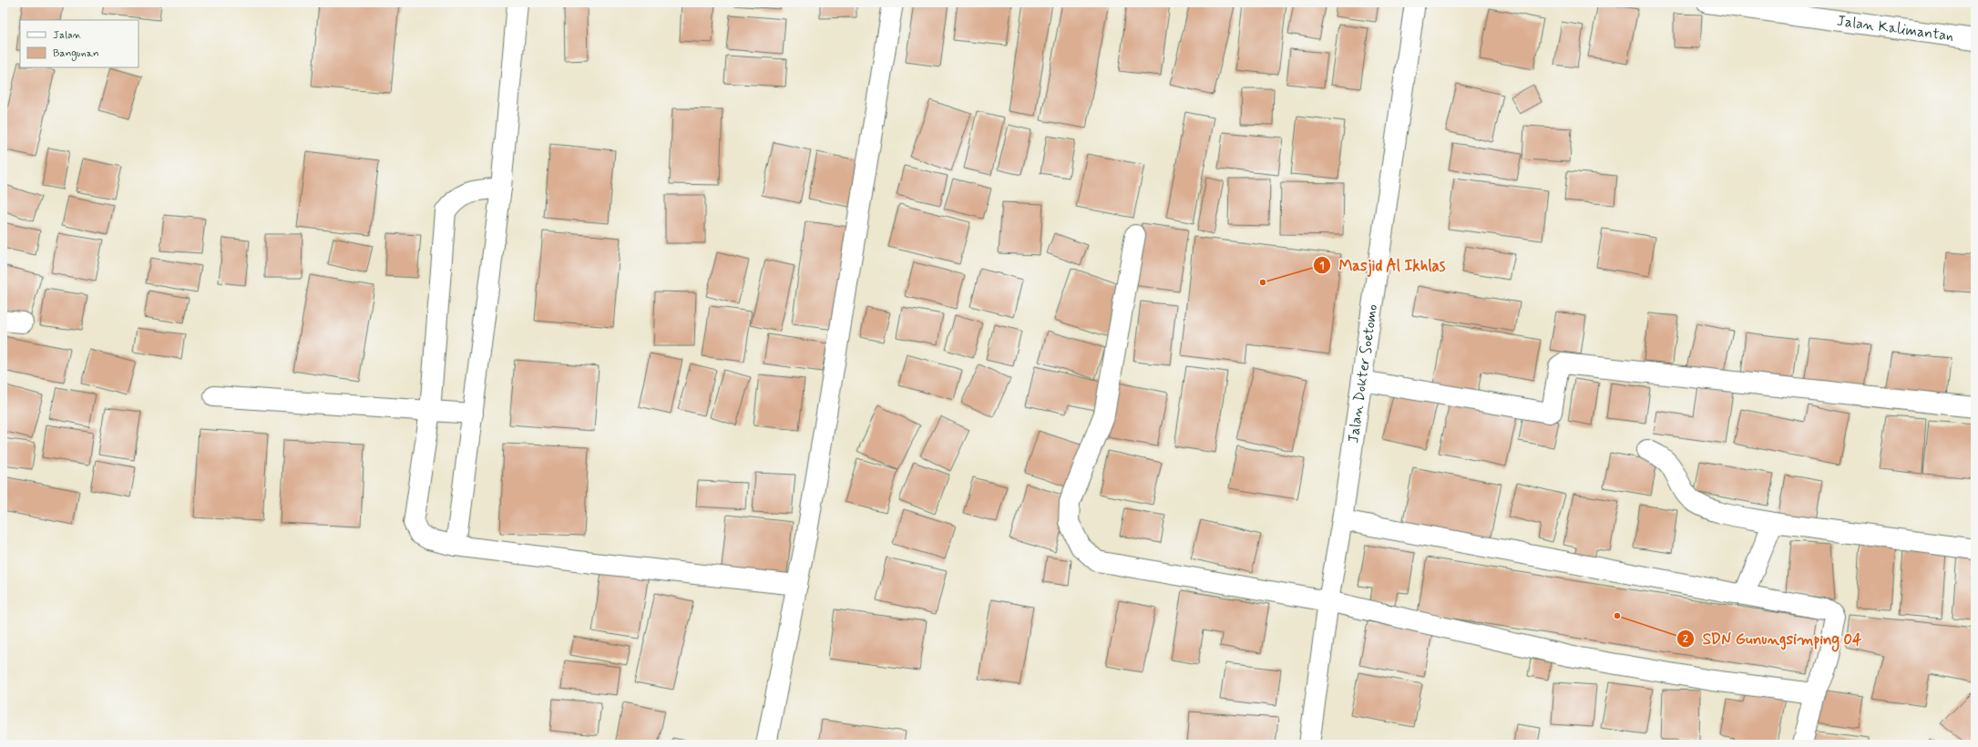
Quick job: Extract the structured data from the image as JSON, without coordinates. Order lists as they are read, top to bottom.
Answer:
{
  "streets": {
    "street": ["Jalan Kalimantan", "Jalan Dokter Soetomo"]
  },
  "places": ["Masjid Al Ikhlas", "SDN Gunungsimping 04"],
  "legend": ["Jalan", "Bangunan"]
}
